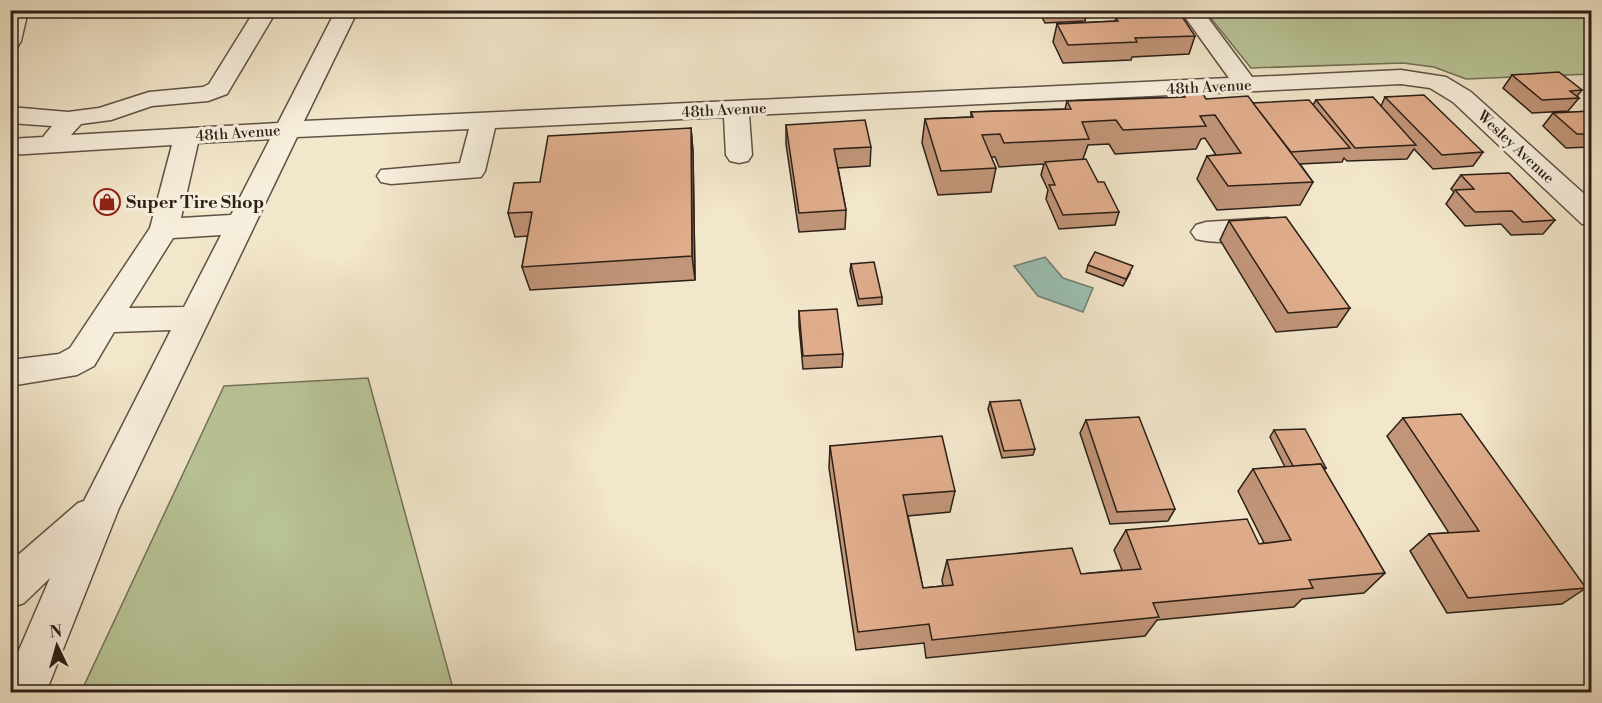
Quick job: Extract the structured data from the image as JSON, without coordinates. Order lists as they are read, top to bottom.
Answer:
{
  "streets": {
    "street": ["48th Avenue", "Wesley Avenue"]
  },
  "crossings": [
    ["48th Avenue", "Wesley Avenue"]
  ],
  "places": {
    "shop": ["Super Tire Shop"]
  },
  "north": "top"
}
